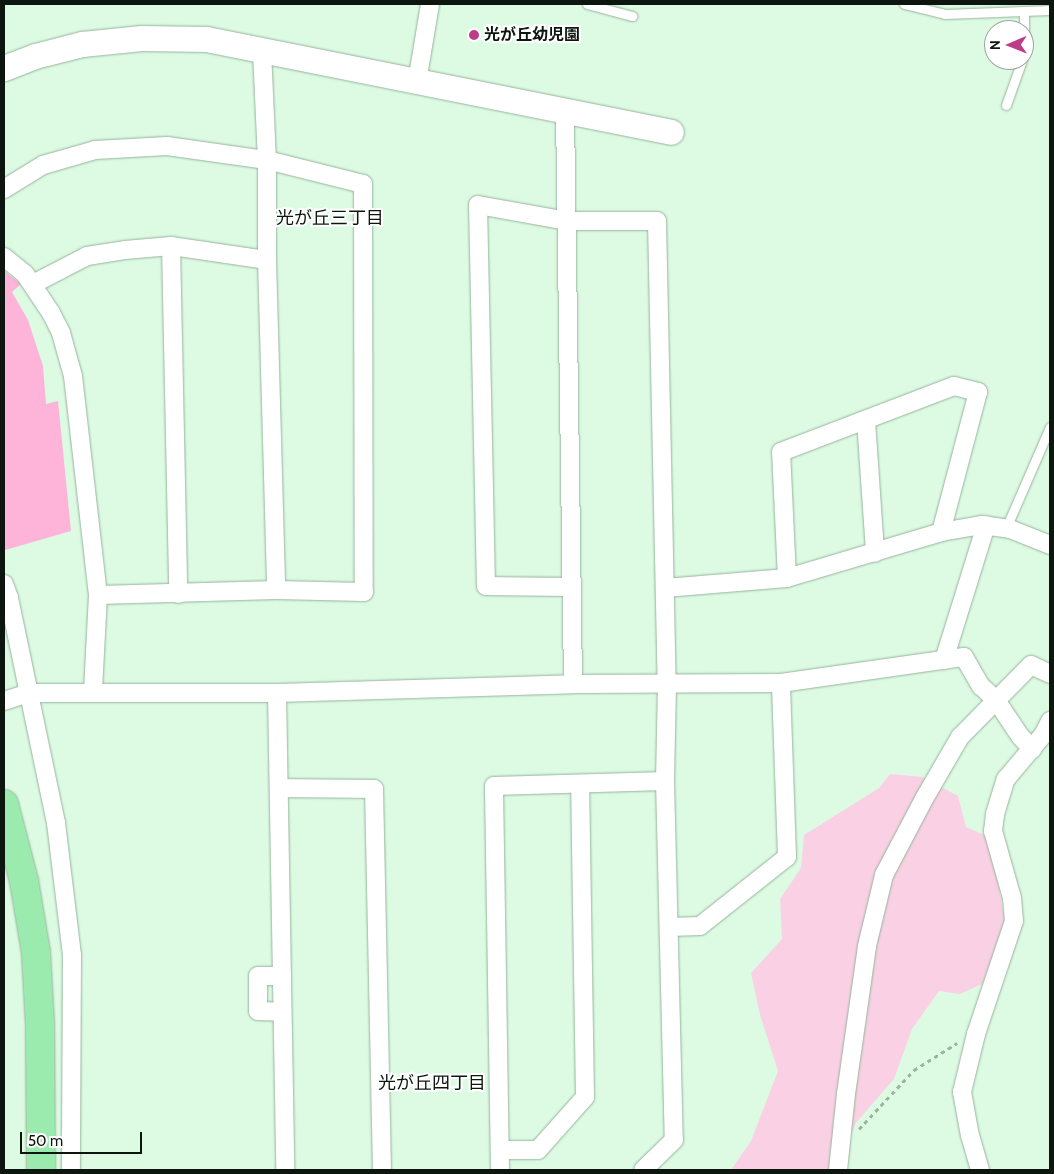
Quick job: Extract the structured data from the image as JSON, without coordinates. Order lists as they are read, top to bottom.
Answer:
{
  "districts": ["光が丘三丁目", "光が丘四丁目"],
  "places": ["光が丘幼児園"],
  "scale_bar": "50 m",
  "north": "left"
}
